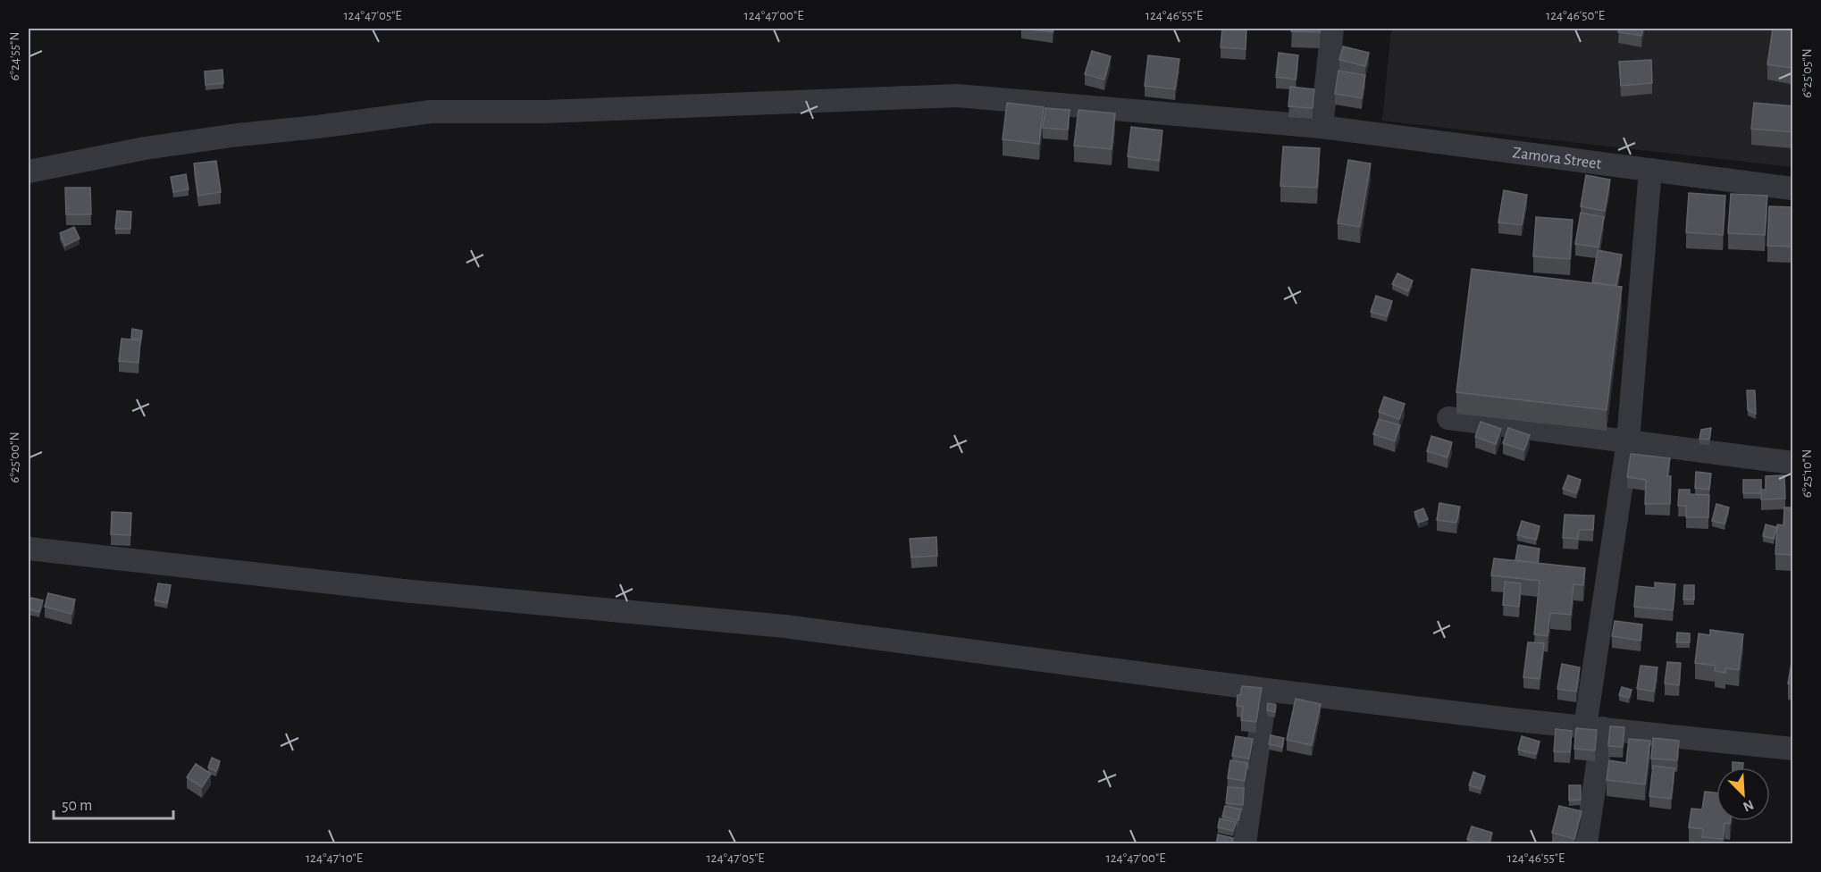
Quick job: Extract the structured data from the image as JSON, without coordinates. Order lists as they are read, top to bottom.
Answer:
{
  "streets": {
    "street": ["Zamora Street"]
  },
  "scale_bar": "50 m",
  "north": "bottom right",
  "coordinates": [
    "124°47'05\"E",
    "124°47'00\"E",
    "124°46'55\"E",
    "124°46'50\"E",
    "6°24'55\"N",
    "6°25'05\"N",
    "6°25'00\"N",
    "6°25'10\"N",
    "124°47'10\"E"
  ]
}
